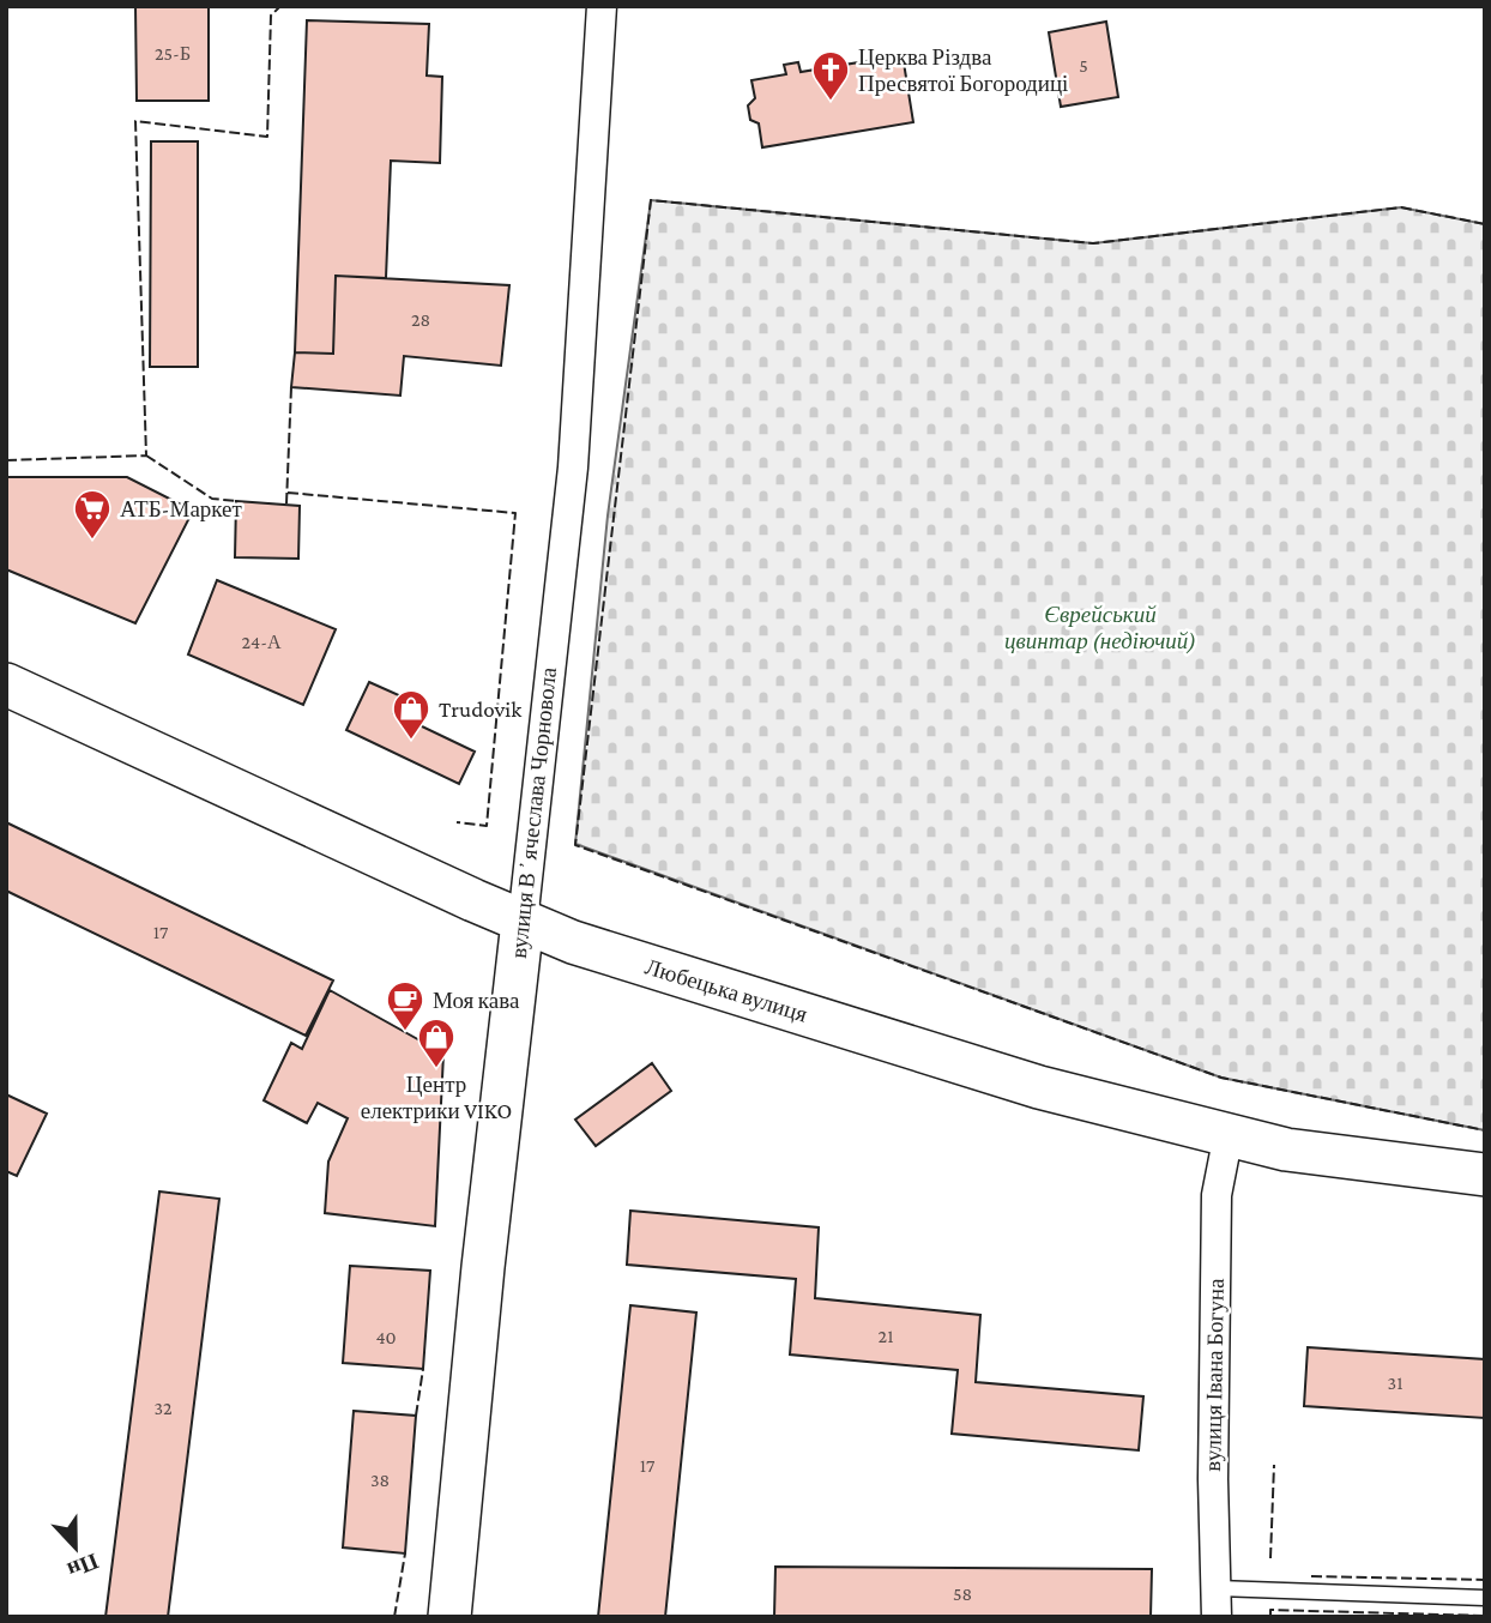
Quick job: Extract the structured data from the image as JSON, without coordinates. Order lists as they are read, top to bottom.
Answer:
{
  "streets": {
    "main road": ["вулиця Вʼячеслава Чорновола", "Любецька вулиця"],
    "street": ["вулиця Івана Богуна"]
  },
  "crossings": [
    ["вулиця Вʼячеслава Чорновола", "Любецька вулиця"],
    ["Любецька вулиця", "вулиця Івана Богуна"]
  ],
  "parks": ["Єврейський цвинтар (недіючий)"],
  "places": {
    "church": ["Церква Різдва Пресвятої Богородиці"],
    "supermarket": ["АТБ-Маркет"],
    "shop": ["Trudovik", "Центр електрики VIKO"],
    "cafe": ["Моя кава"]
  },
  "house_numbers": [
    "25-Б",
    "5",
    "28",
    "24-А",
    "17",
    "21",
    "40",
    "31",
    "32",
    "17",
    "38",
    "58"
  ],
  "north": "bottom"
}
